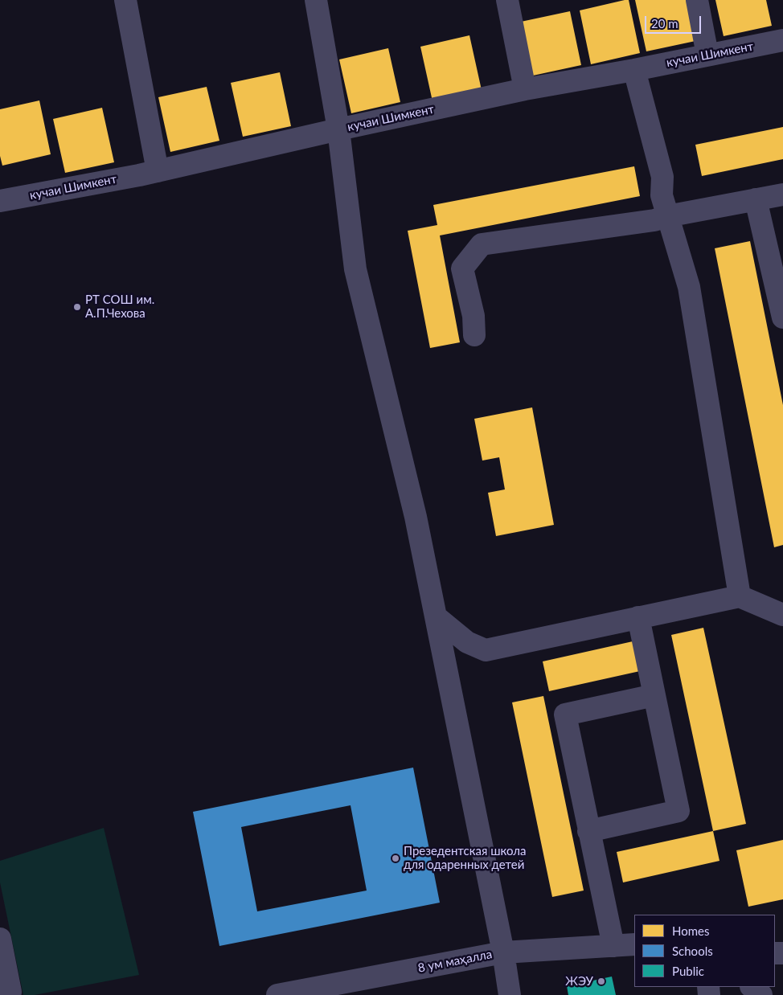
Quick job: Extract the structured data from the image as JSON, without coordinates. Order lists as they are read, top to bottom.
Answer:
{
  "streets": {
    "street": ["кучаи Шимкент", "8 ум маҳалла"]
  },
  "places": ["РТ СОШ им. А.П.Чехова", "Презедентская школа для одаренных детей", "ЖЭУ"],
  "legend": ["Homes", "Schools", "Public"],
  "scale_bar": "20 m"
}
